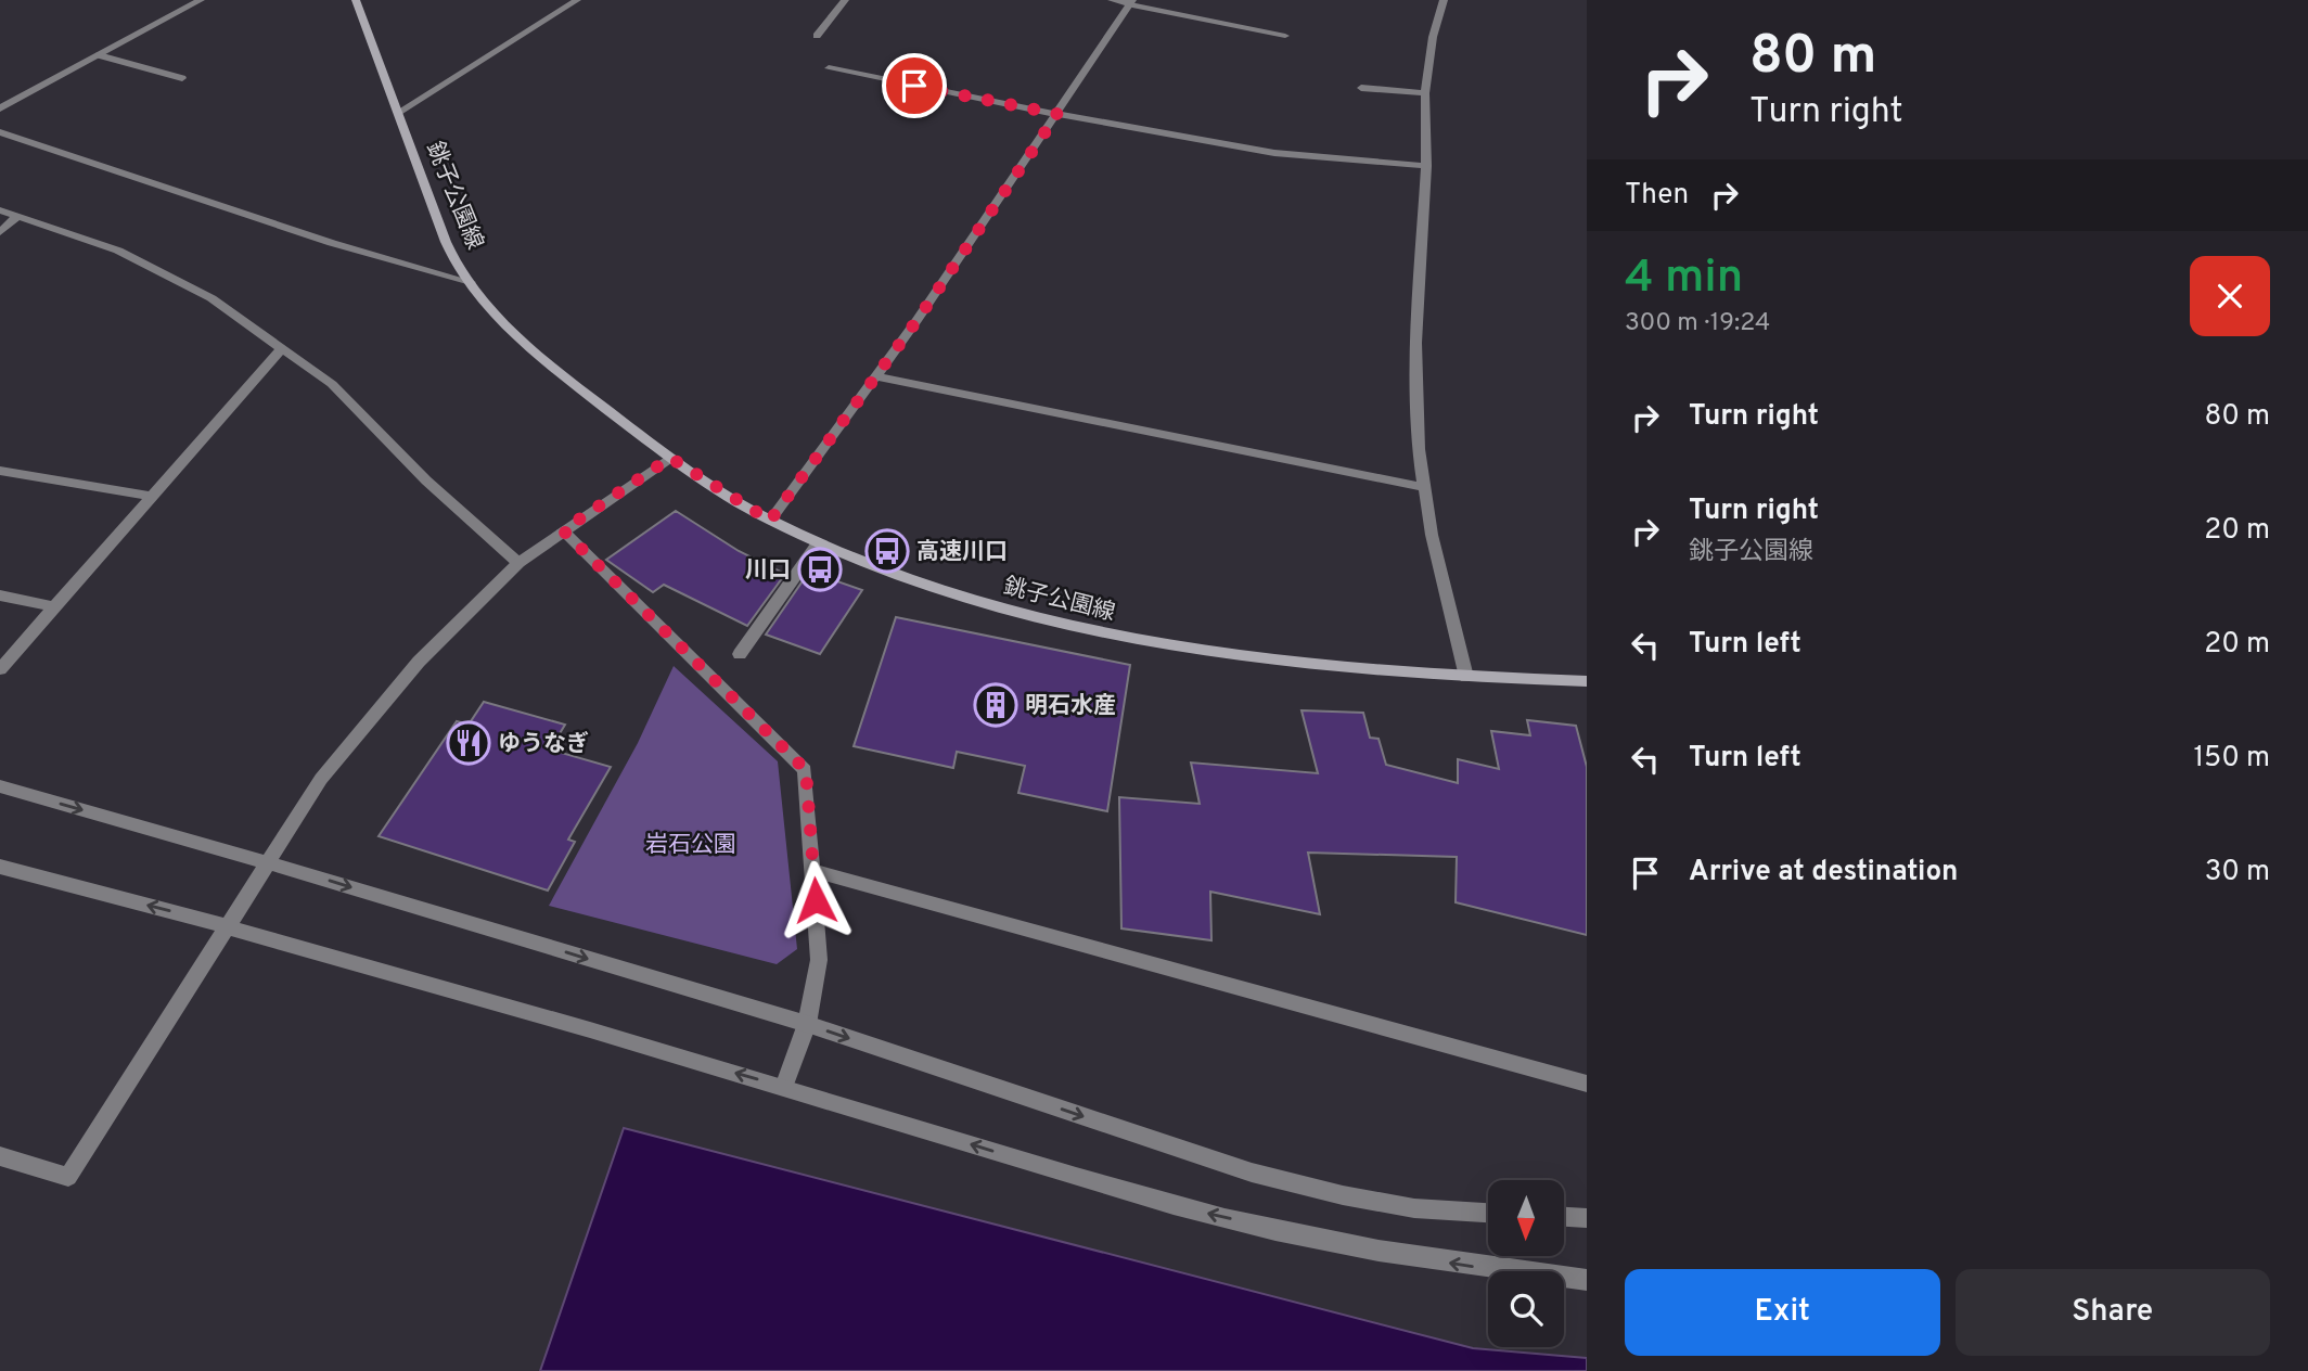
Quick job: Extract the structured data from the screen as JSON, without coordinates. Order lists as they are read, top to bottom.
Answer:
{
  "streets": {
    "main road": ["銚子公園線"]
  },
  "parks": ["岩石公園"],
  "places": {
    "bus stop": ["高速川口", "川口"],
    "building": ["明石水産"],
    "restaurant": ["ゆうなぎ"]
  },
  "north": "bottom",
  "page": {
    "turn": ["80 m", "Turn right"],
    "then": "Then",
    "heading": ["4 min", "300 m · 19:24"],
    "list": [
      {
        "name": "Turn right",
        "value": "80 m"
      },
      {
        "name": "Turn right",
        "note": "銚子公園線",
        "value": "20 m"
      },
      {
        "name": "Turn left",
        "value": "20 m"
      },
      {
        "name": "Turn left",
        "value": "150 m"
      },
      {
        "name": "Arrive at destination",
        "value": "30 m"
      }
    ],
    "buttons": ["Exit", "Share"]
  }
}
